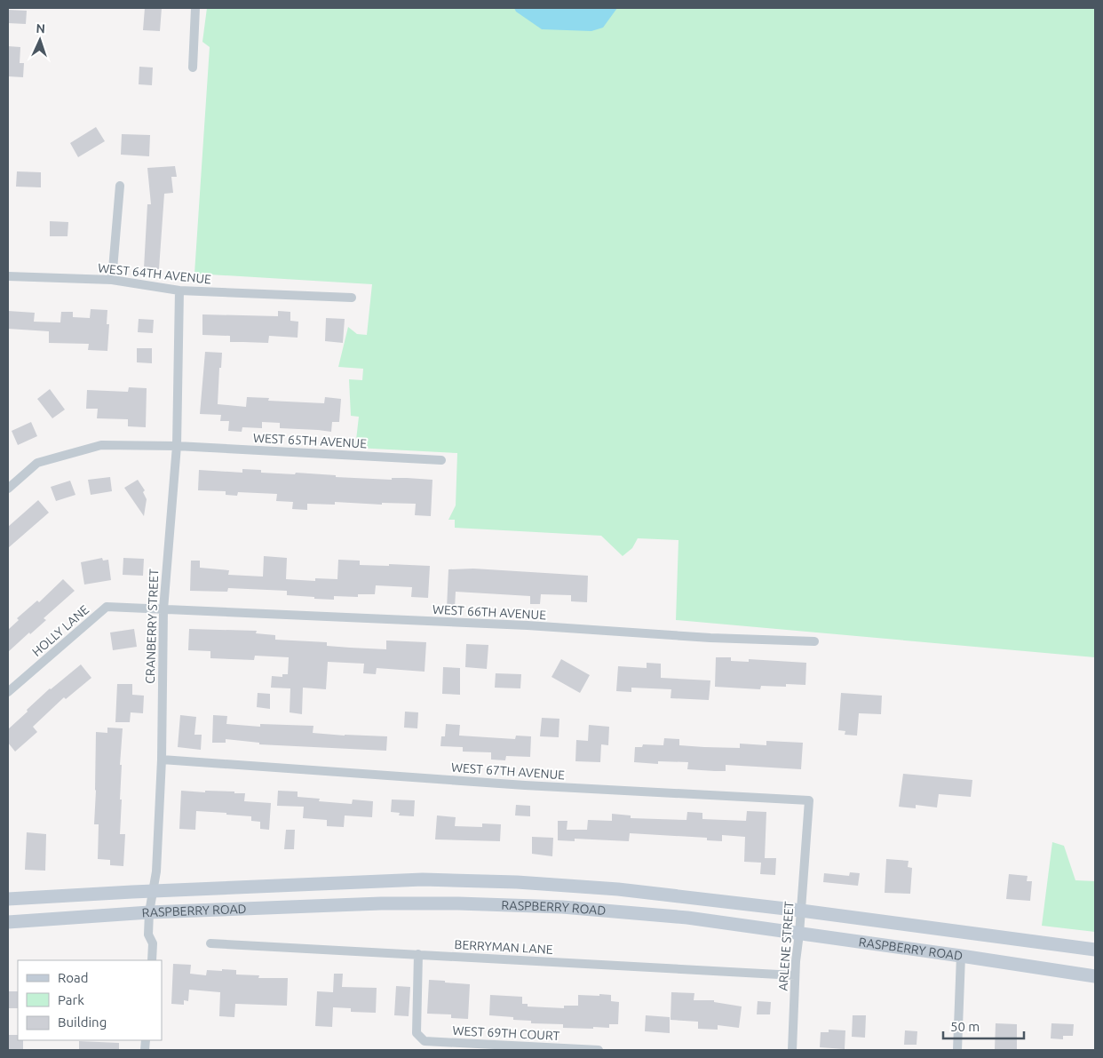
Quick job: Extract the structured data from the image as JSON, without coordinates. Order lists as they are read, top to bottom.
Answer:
{
  "streets": {
    "main road": ["RASPBERRY ROAD"],
    "street": [
      "WEST 64TH AVENUE",
      "WEST 65TH AVENUE",
      "WEST 66TH AVENUE",
      "CRANBERRY STREET",
      "HOLLY LANE",
      "WEST 67TH AVENUE",
      "ARLENE STREET",
      "BERRYMAN LANE",
      "WEST 69TH COURT"
    ]
  },
  "crossings": [
    ["WEST 64TH AVENUE", "CRANBERRY STREET"],
    ["WEST 65TH AVENUE", "CRANBERRY STREET"],
    ["WEST 66TH AVENUE", "CRANBERRY STREET"],
    ["WEST 66TH AVENUE", "HOLLY LANE"],
    ["CRANBERRY STREET", "HOLLY LANE"],
    ["CRANBERRY STREET", "WEST 67TH AVENUE"],
    ["CRANBERRY STREET", "RASPBERRY ROAD"],
    ["WEST 67TH AVENUE", "ARLENE STREET"],
    ["RASPBERRY ROAD", "ARLENE STREET"],
    ["ARLENE STREET", "BERRYMAN LANE"],
    ["BERRYMAN LANE", "WEST 69TH COURT"]
  ],
  "legend": ["Road", "Park", "Building"],
  "scale_bar": "50 m",
  "north": "top"
}
